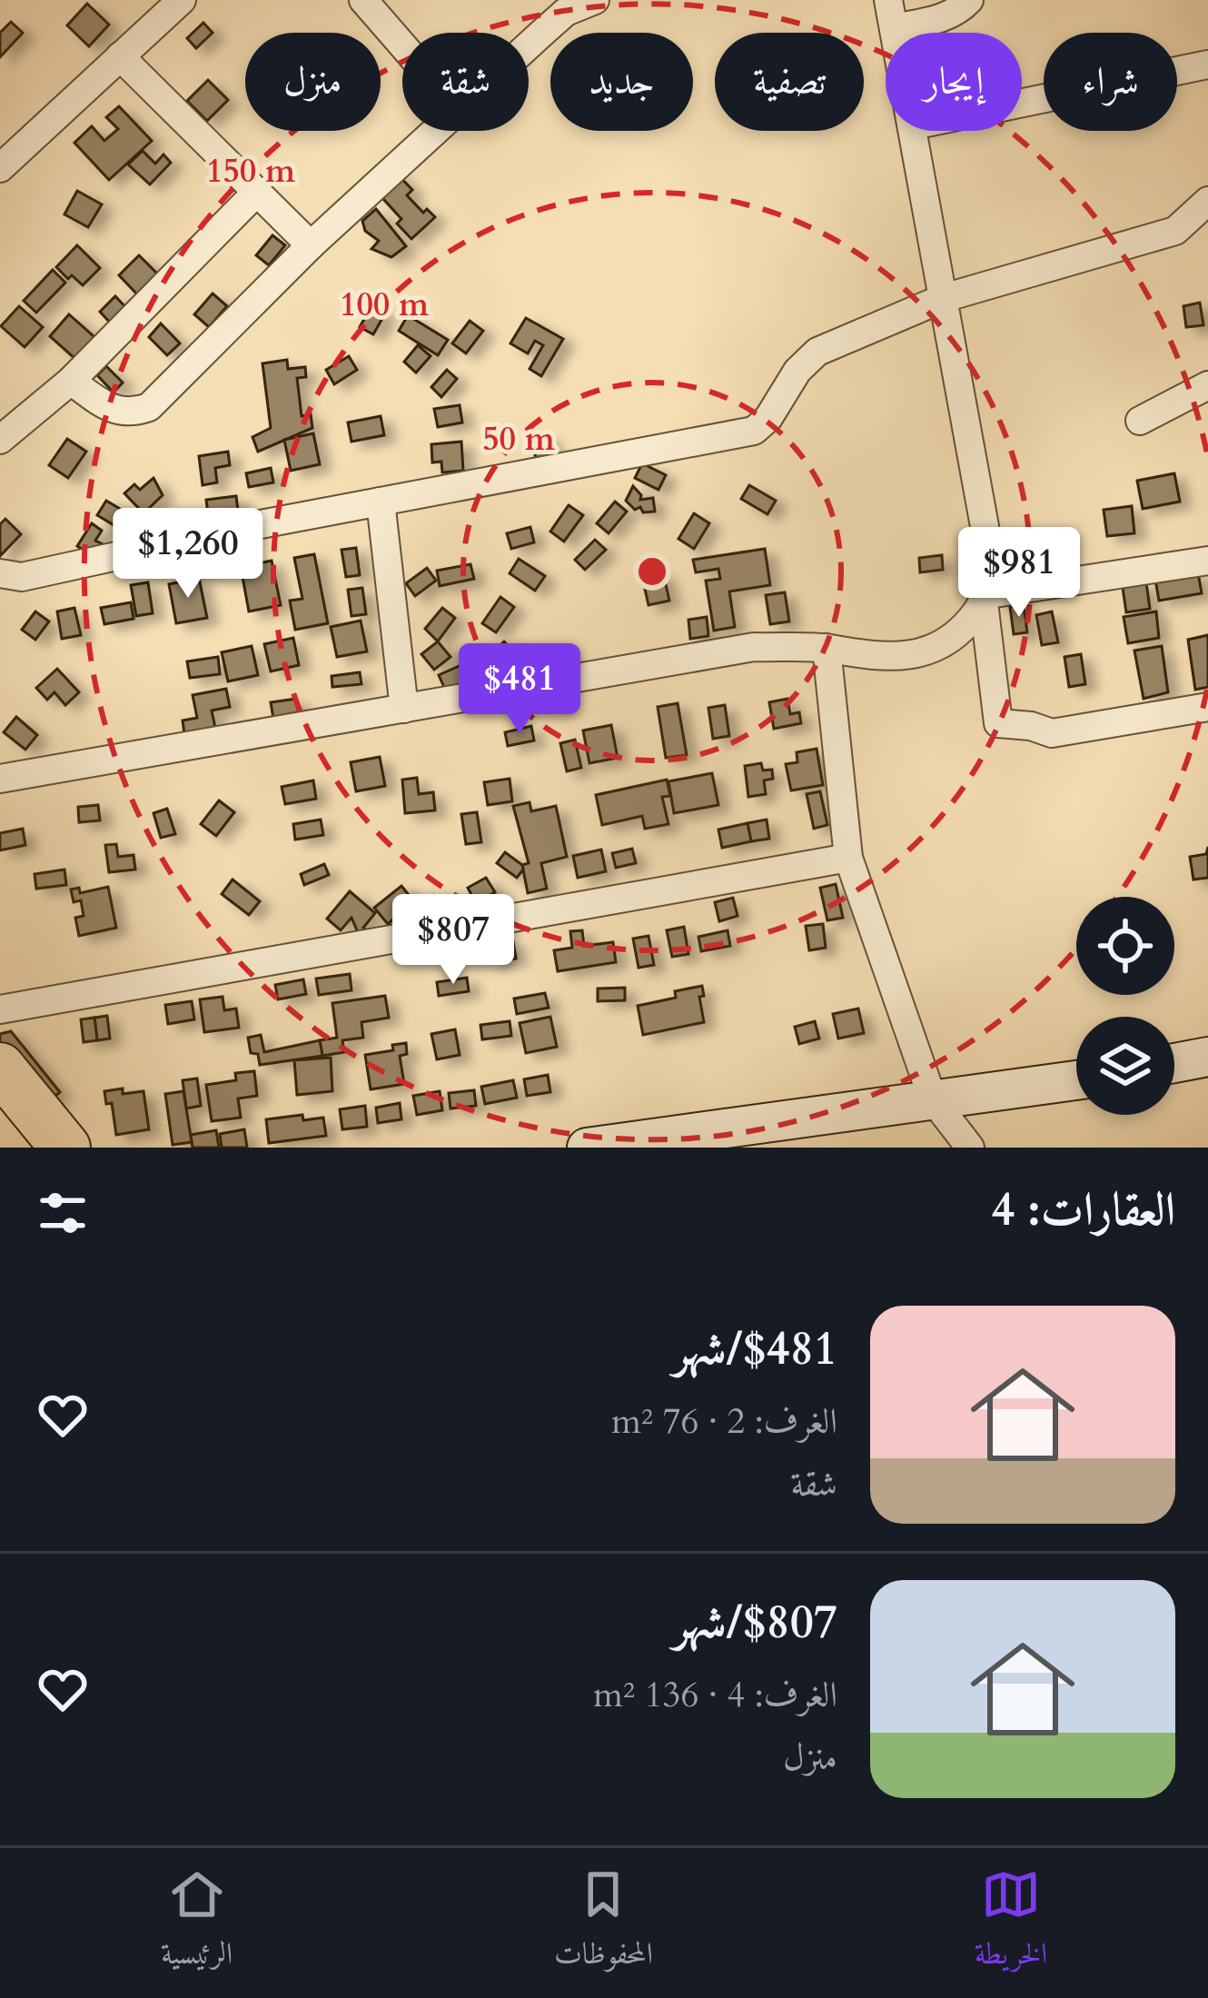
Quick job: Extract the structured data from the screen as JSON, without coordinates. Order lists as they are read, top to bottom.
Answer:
{
  "page": {
    "chip": [
      "شراء",
      "إيجار",
      "تصفية",
      "جديد",
      "شقة",
      "منزل"
    ],
    "price": [
      "$1,260",
      "$981",
      "$481",
      "$807"
    ],
    "heading": "العقارات: 4",
    "list": [
      {
        "name": "$481/شهر",
        "note": "الغرف: 2 · 76 m² · شقة"
      },
      {
        "name": "$807/شهر",
        "note": "الغرف: 4 · 136 m² · منزل"
      }
    ],
    "tabs": ["الخريطة", "المحفوظات", "الرئيسية"]
  },
  "rings": ["150 m", "100 m", "50 m"]
}
